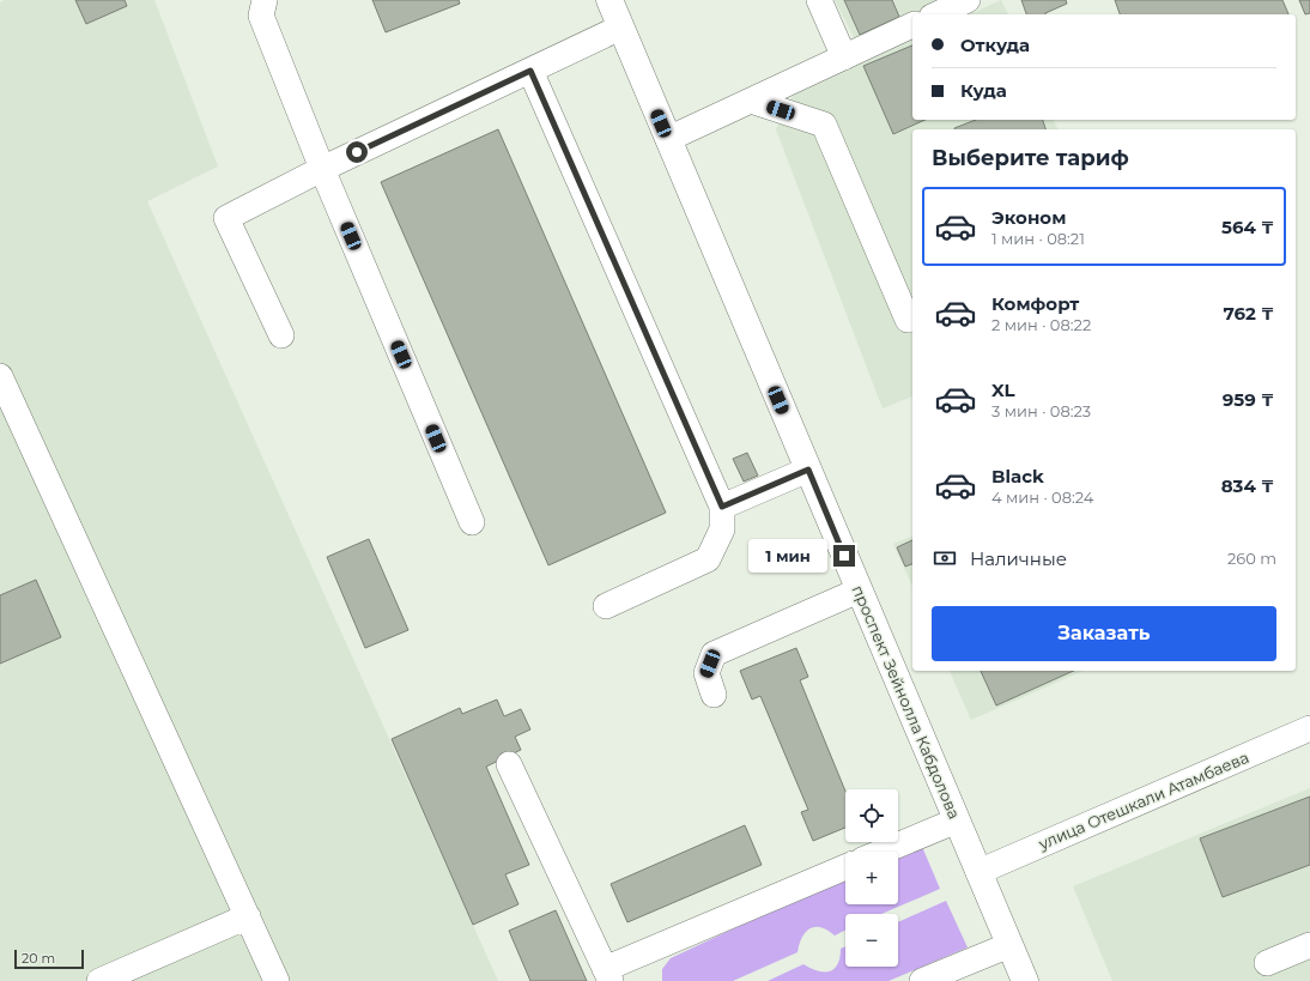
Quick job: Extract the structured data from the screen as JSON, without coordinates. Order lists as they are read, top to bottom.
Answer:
{
  "streets": {
    "main road": ["проспект Зейнолла Кабдолова"],
    "street": ["улица Отешкали Атамбаева"]
  },
  "crossings": [
    ["проспект Зейнолла Кабдолова", "улица Отешкали Атамбаева"]
  ],
  "scale_bar": "20 m",
  "page": {
    "banner": ["Откуда", "Куда"],
    "heading": "Выберите тариф",
    "list": [
      {
        "name": "Эконом",
        "note": "1 мин · 08:21",
        "value": "564 ₸"
      },
      {
        "name": "Комфорт",
        "note": "2 мин · 08:22",
        "value": "762 ₸"
      },
      {
        "name": "XL",
        "note": "3 мин · 08:23",
        "value": "959 ₸"
      },
      {
        "name": "Black",
        "note": "4 мин · 08:24",
        "value": "834 ₸"
      }
    ],
    "pay": ["Наличные", "260 m"],
    "bubble": "1 мин",
    "buttons": "Заказать",
    "map_buttons": ["+", "−"],
    "scale": "20 m"
  }
}
